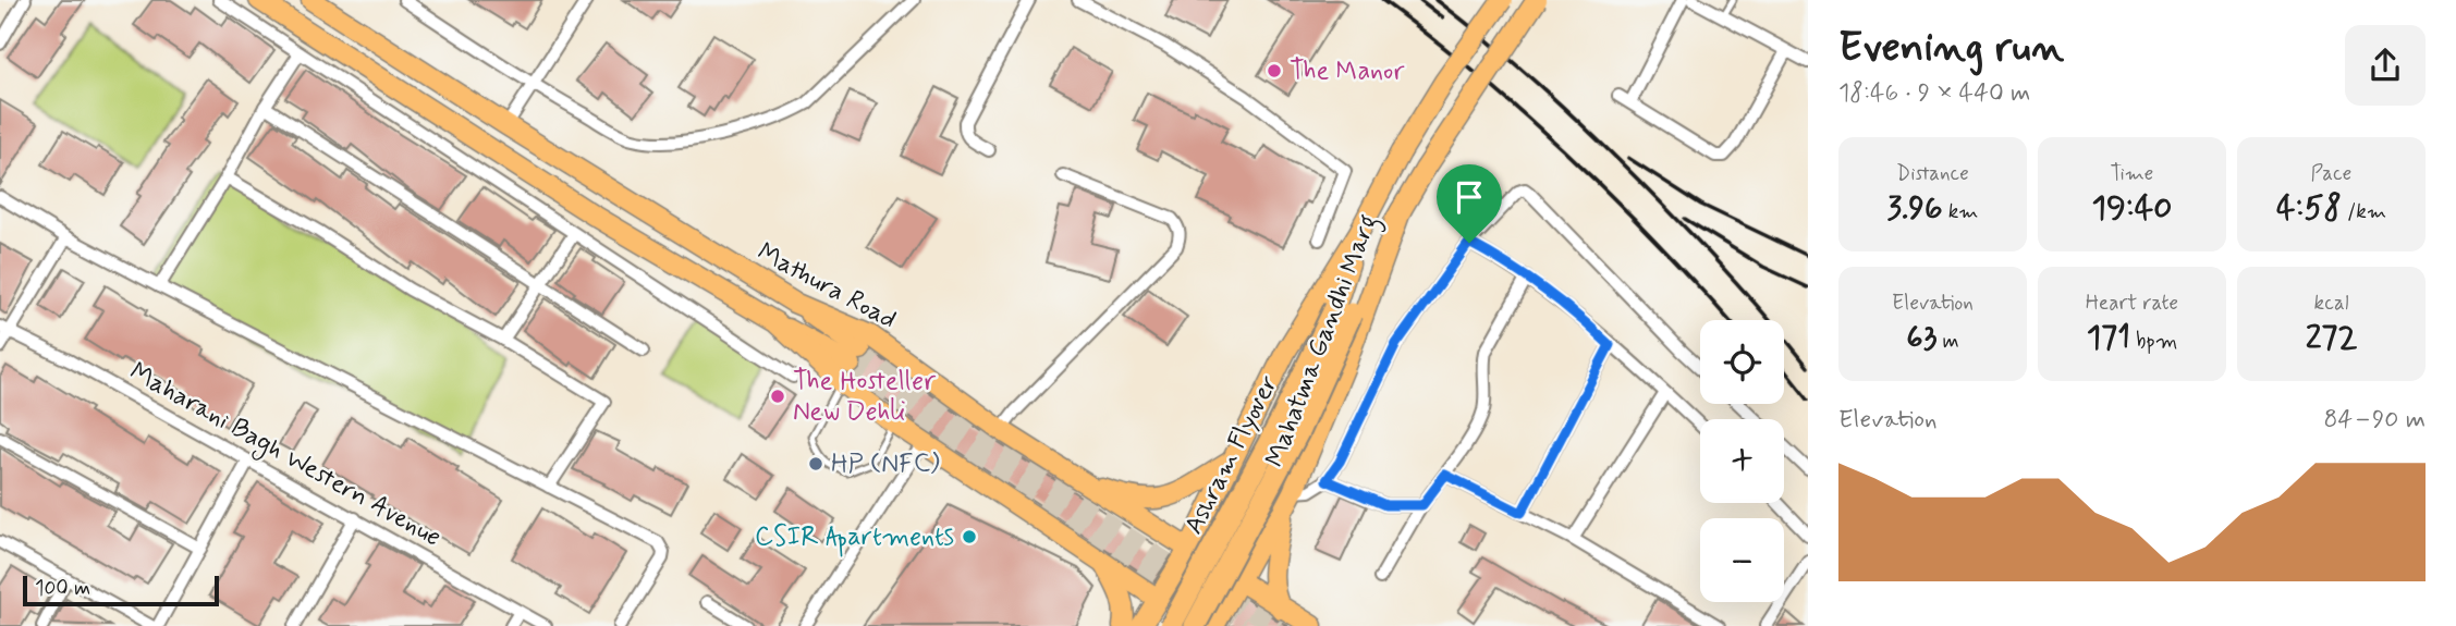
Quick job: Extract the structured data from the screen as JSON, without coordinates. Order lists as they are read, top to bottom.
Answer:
{
  "streets": {
    "highway": ["Ashram Flyover"],
    "main road": ["Mathura Road", "Mahatma Gandhi Marg"],
    "street": ["Maharani Bagh Western Avenue"]
  },
  "crossings": [
    ["Mathura Road", "Mahatma Gandhi Marg"],
    ["Mahatma Gandhi Marg", "Ashram Flyover"]
  ],
  "places": [
    "The Manor",
    "The Hosteller New Dehli",
    "HP (NFC)",
    "CSIR Apartments"
  ],
  "scale_bar": "100 m",
  "page": {
    "heading": ["Evening run", "18:46 · 9 × 440 m"],
    "stats": [
      ["Distance", "3.96 km"],
      ["Time", "19:40"],
      ["Pace", "4:58 /km"],
      ["Elevation", "63 m"],
      ["Heart rate", "171 bpm"],
      ["kcal", "272"]
    ],
    "map_buttons": ["+", "−"],
    "chart": ["Elevation", "84–90 m"],
    "scale": "100 m"
  }
}
